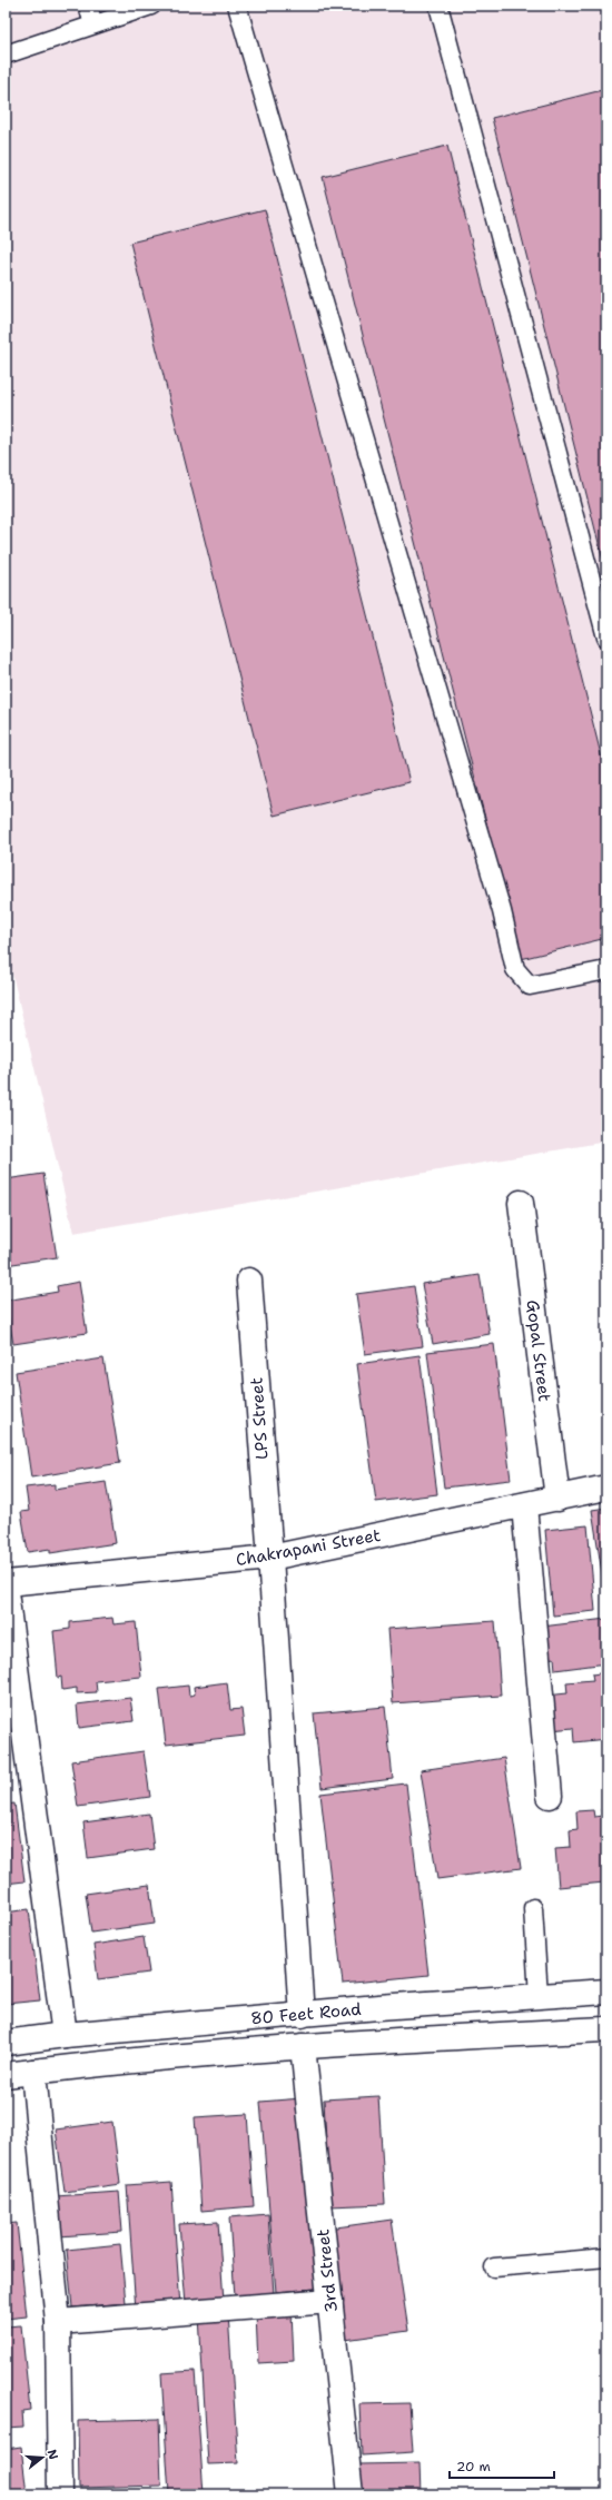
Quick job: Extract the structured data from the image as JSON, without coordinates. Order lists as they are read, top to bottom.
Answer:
{
  "streets": {
    "street": [
      "Gopal Street",
      "LPS Street",
      "Chakrapani Street",
      "80 Feet Road",
      "3rd Street"
    ]
  },
  "crossings": [
    ["Gopal Street", "Chakrapani Street"],
    ["LPS Street", "Chakrapani Street"],
    ["LPS Street", "80 Feet Road"],
    ["80 Feet Road", "3rd Street"]
  ],
  "scale_bar": "20 m",
  "north": "right"
}
